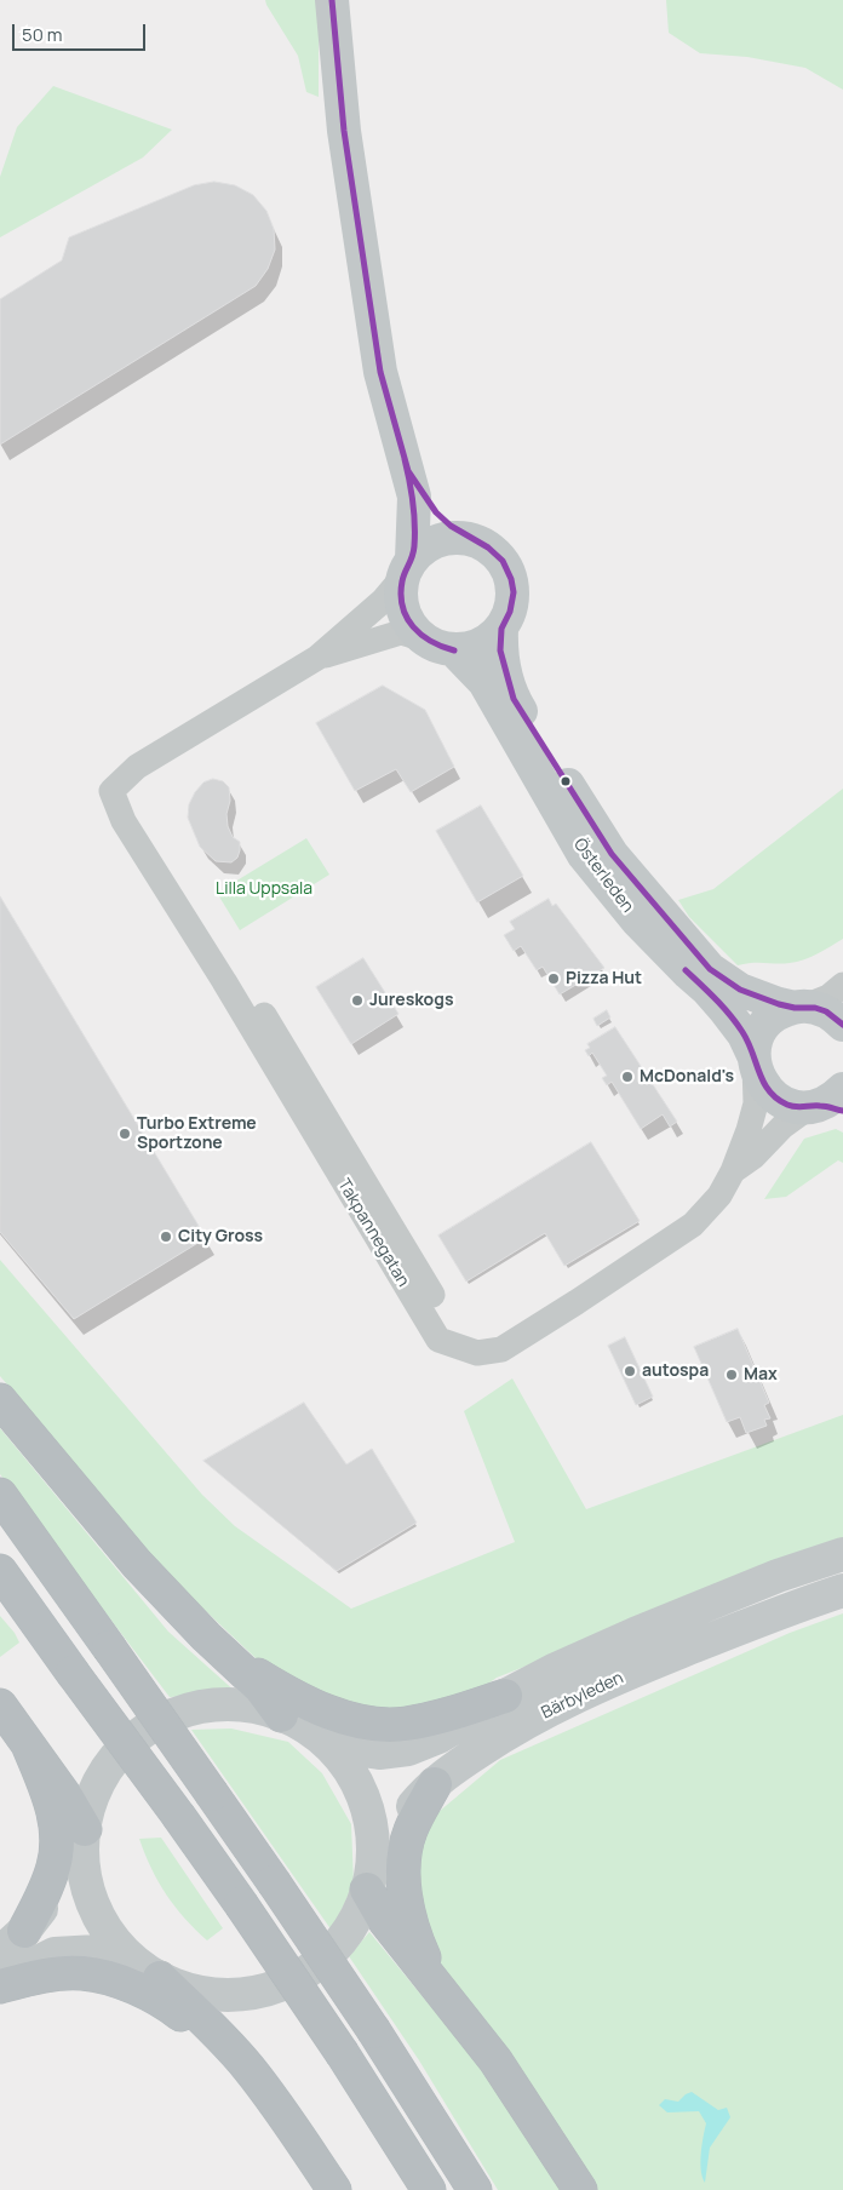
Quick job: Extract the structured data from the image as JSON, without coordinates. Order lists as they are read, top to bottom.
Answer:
{
  "streets": {
    "main road": ["Österleden", "Bärbyleden"],
    "street": ["Takpannegatan"]
  },
  "crossings": [
    ["Österleden", "Takpannegatan"]
  ],
  "parks": ["Lilla Uppsala"],
  "places": [
    "Pizza Hut",
    "Jureskogs",
    "McDonald's",
    "Turbo Extreme Sportzone",
    "City Gross",
    "autospa",
    "Max"
  ],
  "scale_bar": "50 m"
}
